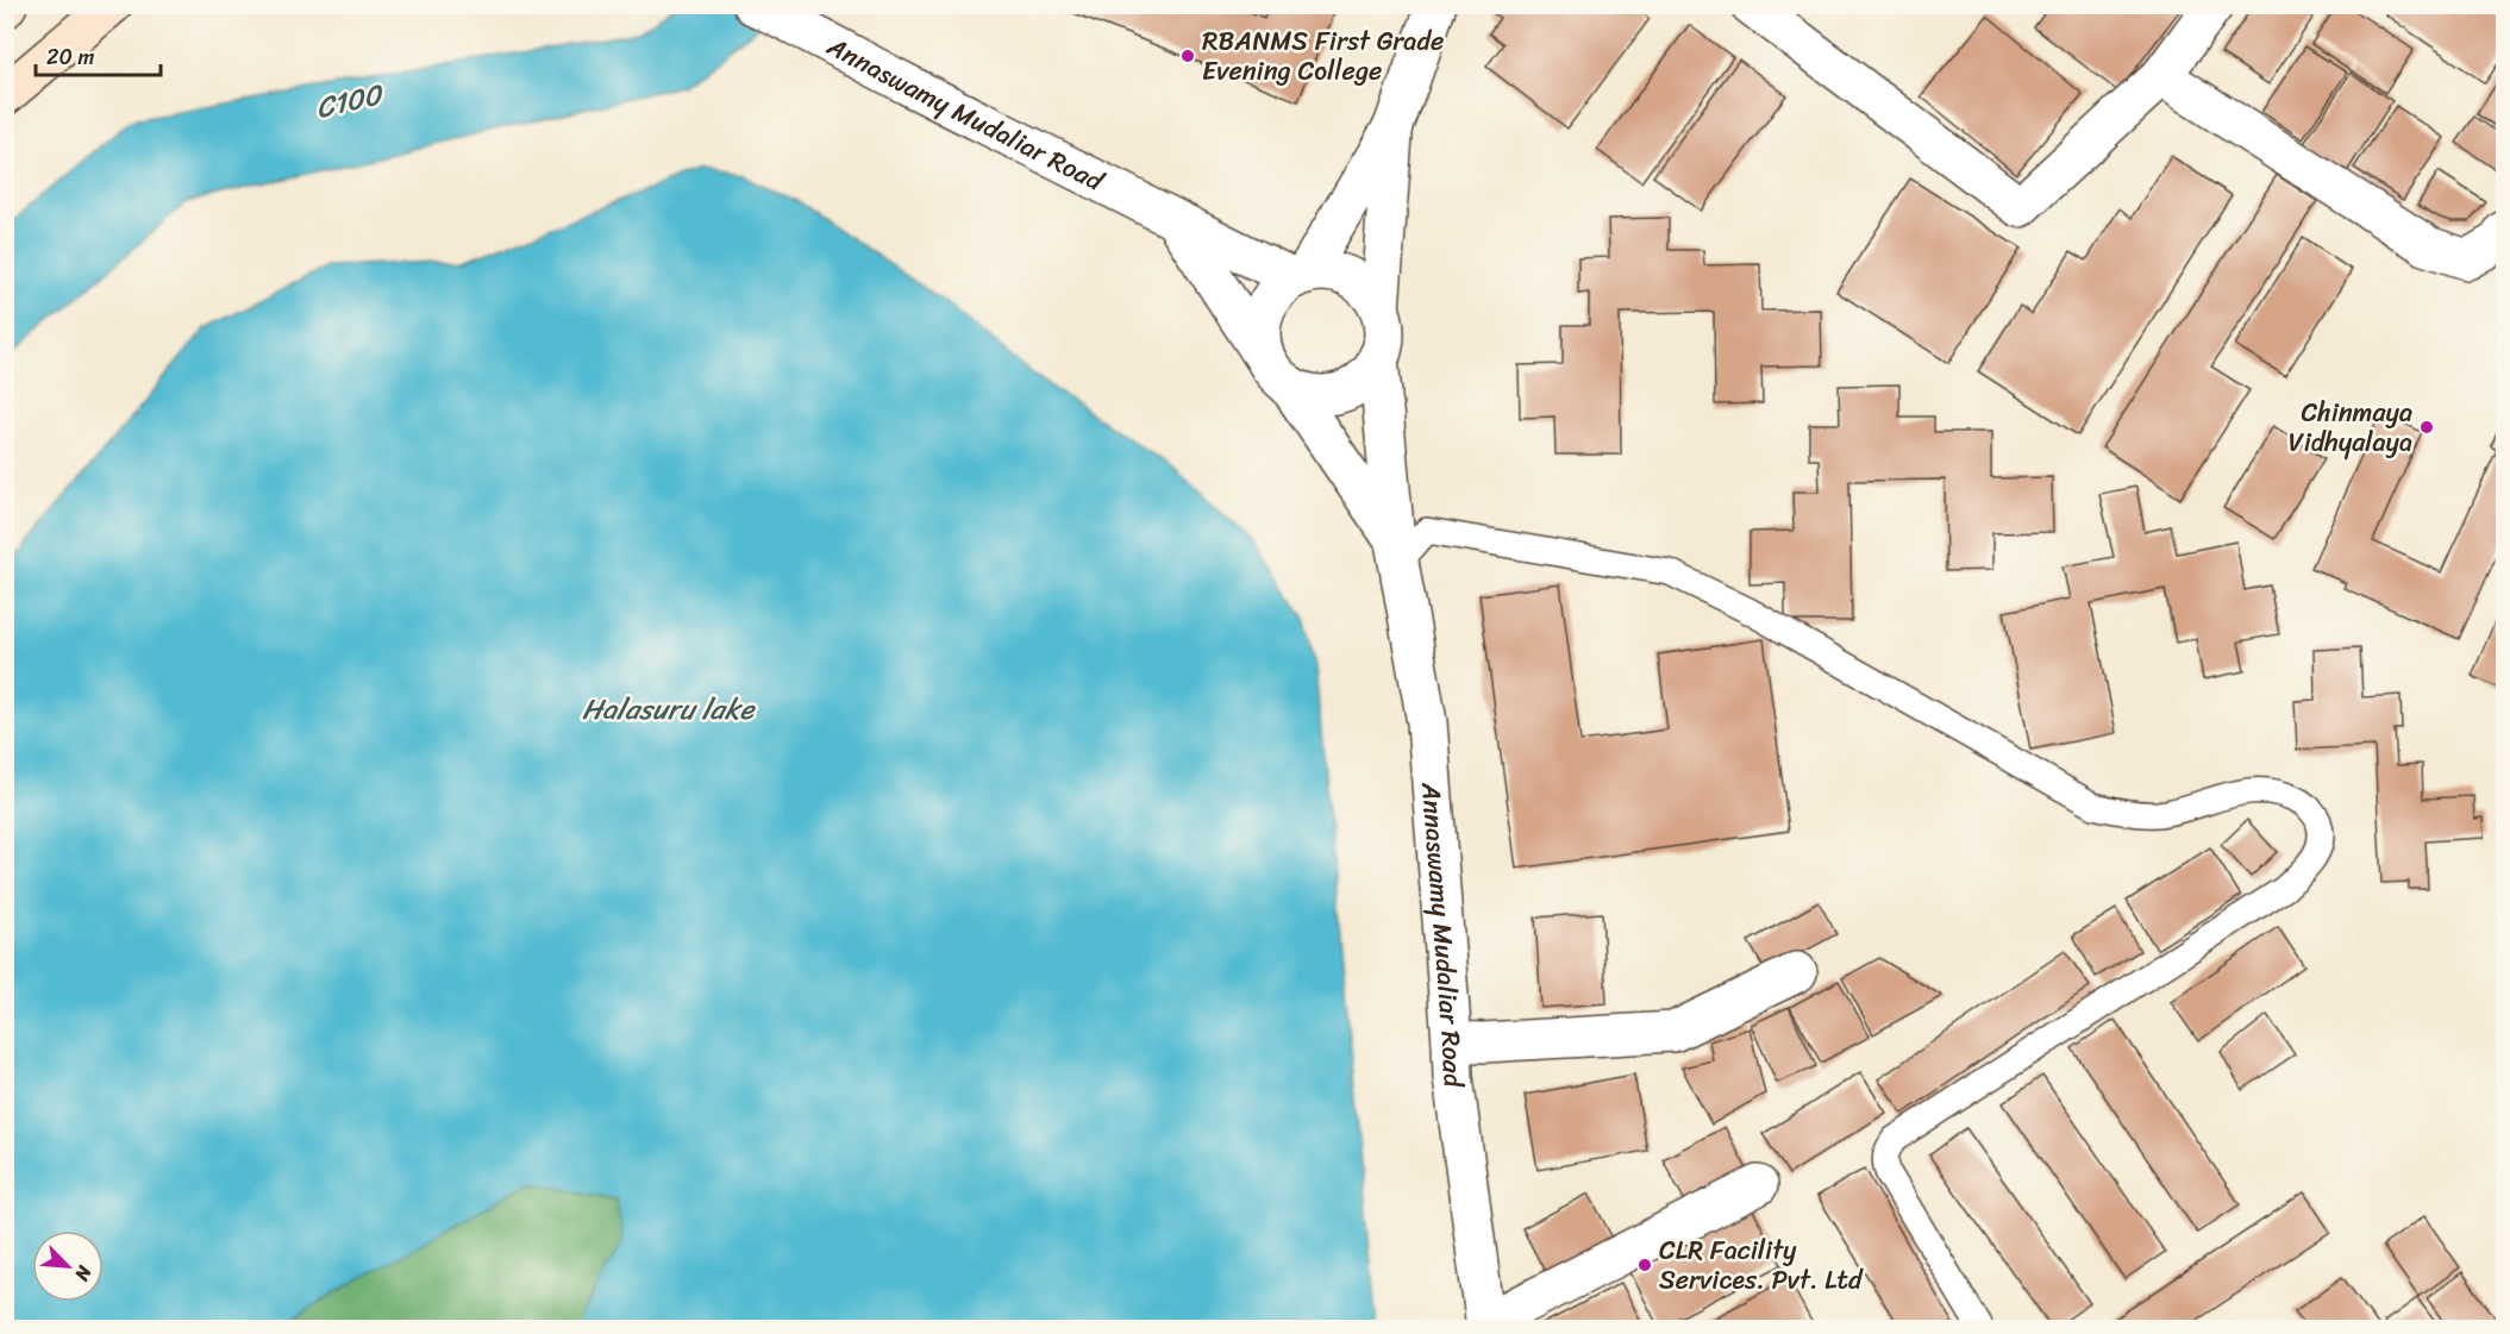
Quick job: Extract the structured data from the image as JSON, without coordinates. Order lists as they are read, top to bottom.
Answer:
{
  "streets": {
    "street": ["Annaswamy Mudaliar Road"]
  },
  "water": ["C100", "Halasuru lake"],
  "places": ["RBANMS First Grade Evening College", "Chinmaya Vidhyalaya", "CLR Facility Services. Pvt. Ltd"],
  "scale_bar": "20 m",
  "north": "bottom right"
}
